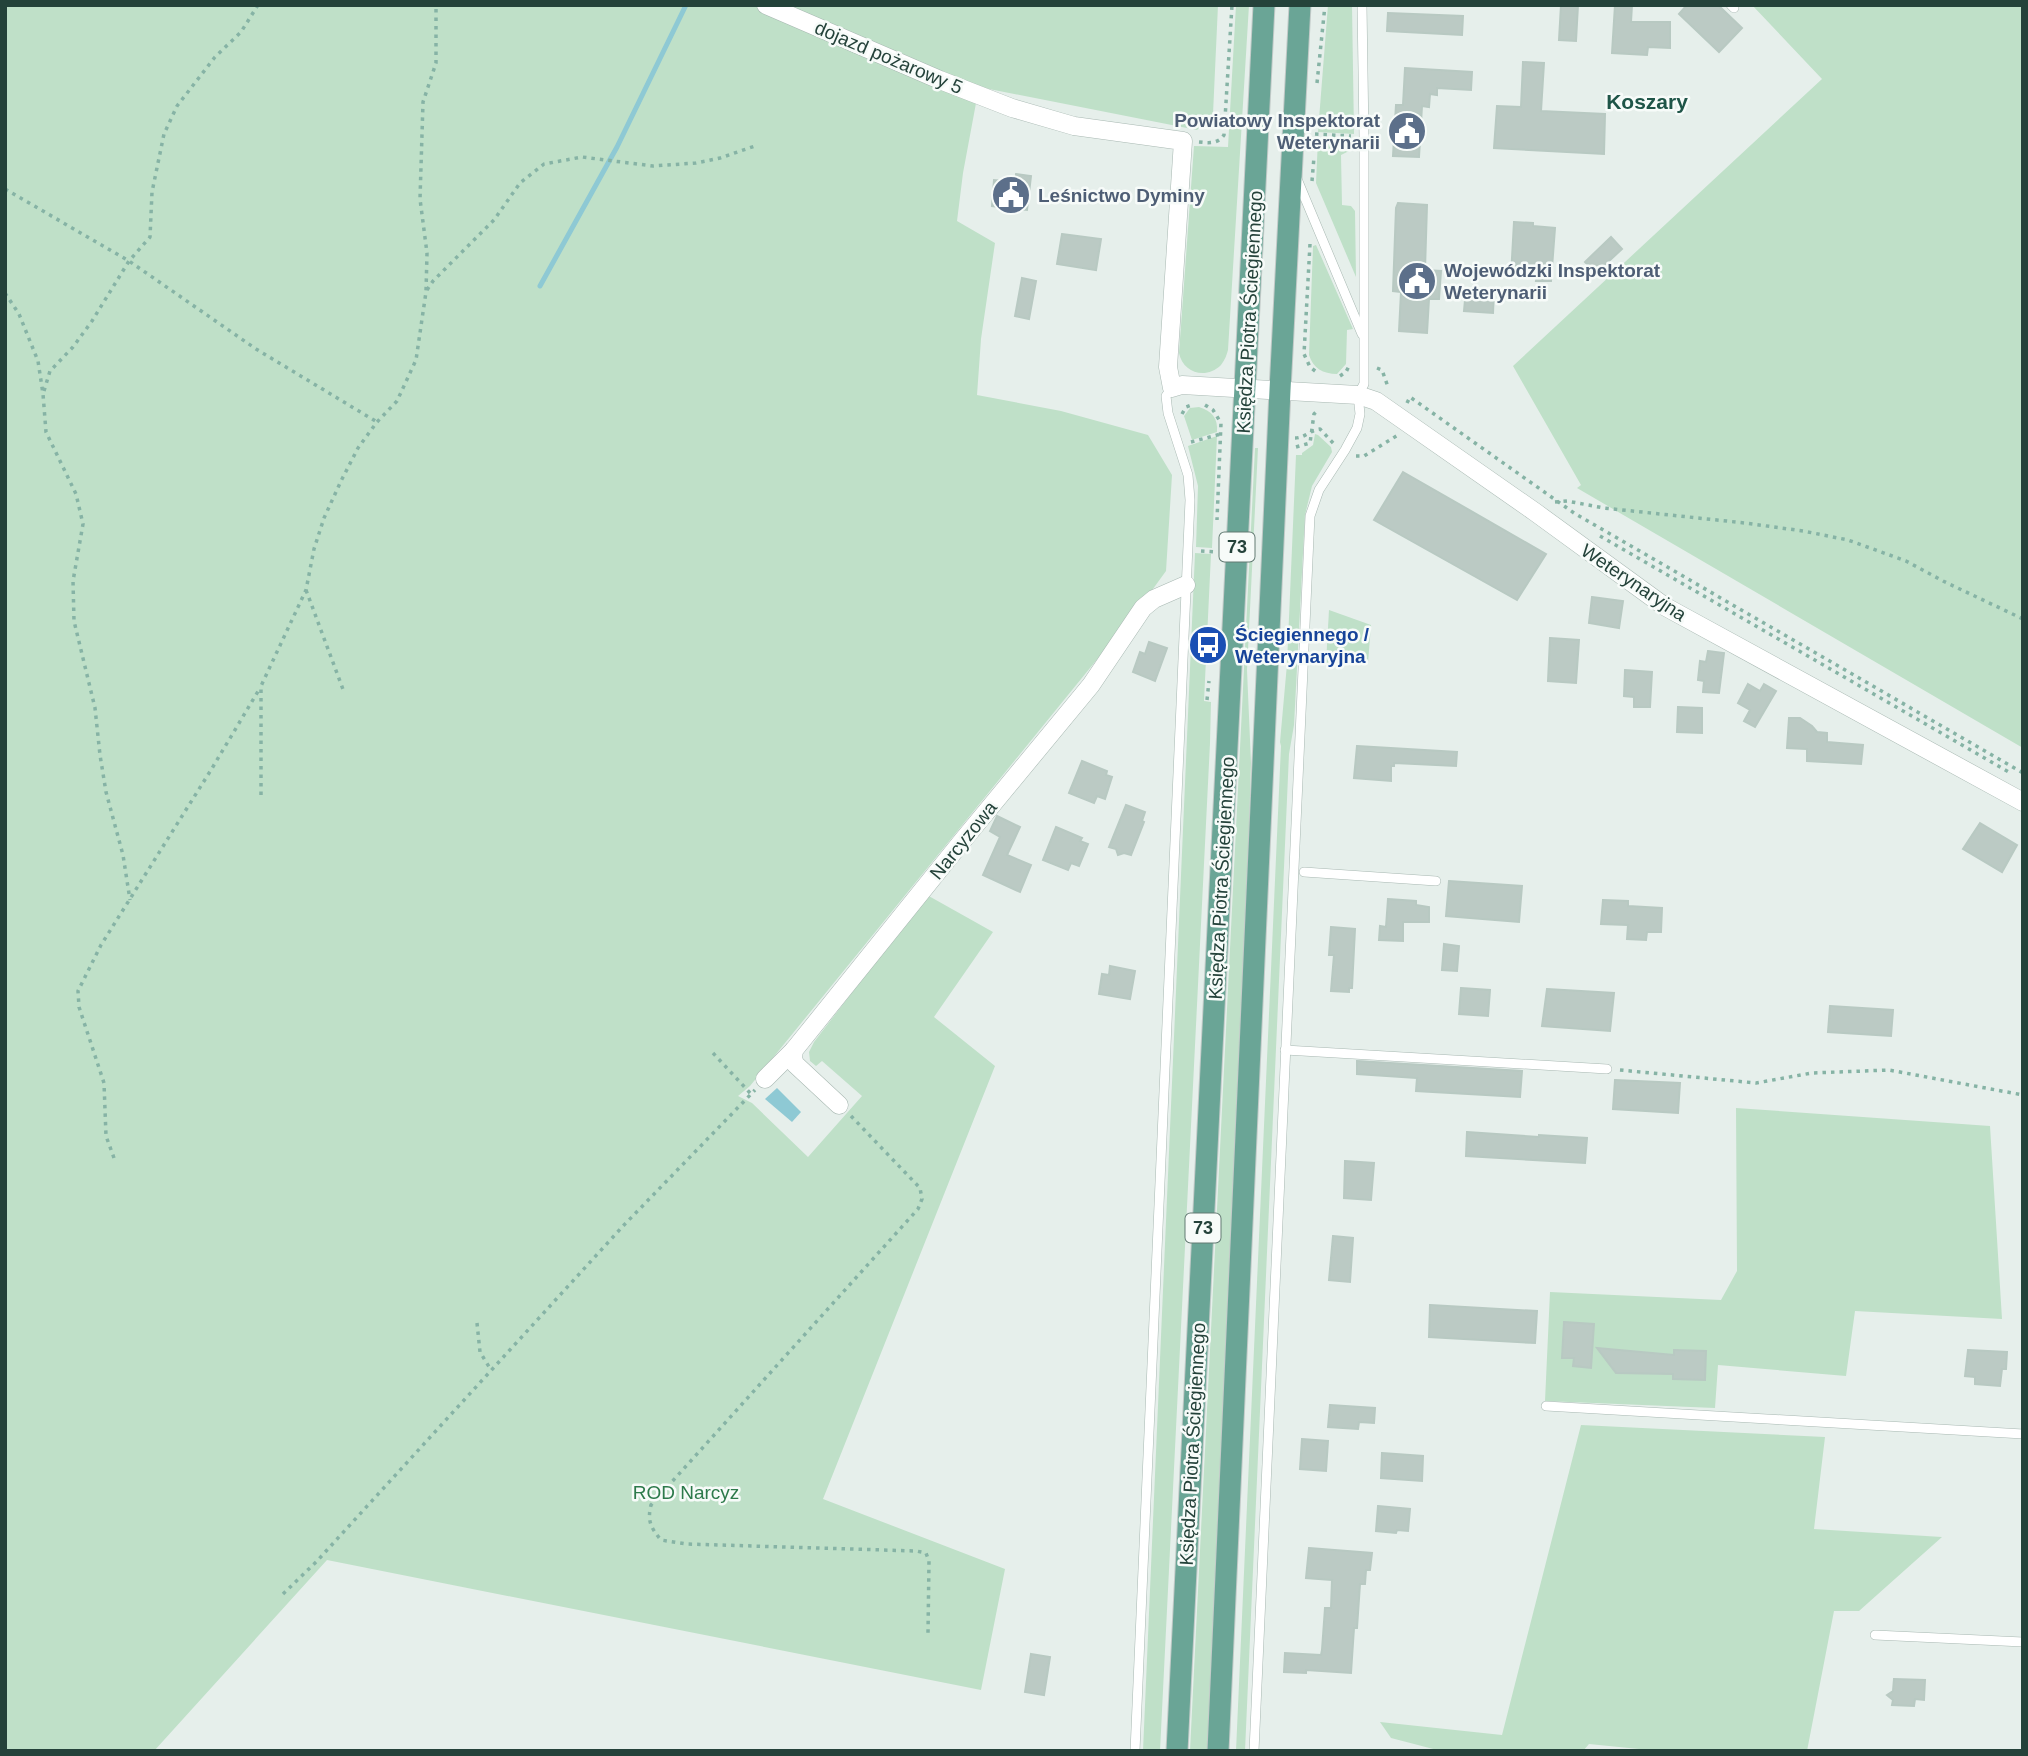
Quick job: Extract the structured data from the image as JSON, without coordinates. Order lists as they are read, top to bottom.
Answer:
{
  "streets": {
    "main road": ["Księdza Piotra Ściegiennego", "73"],
    "street": ["dojazd pożarowy 5", "Weterynaryjna", "Narcyzowa"]
  },
  "crossings": [
    ["Księdza Piotra Ściegiennego", "Weterynaryjna"]
  ],
  "districts": ["Koszary"],
  "parks": ["ROD Narcyz"],
  "places": {
    "public building": ["Powiatowy Inspektorat Weterynarii", "Leśnictwo Dyminy", "Wojewódzki Inspektorat Weterynarii"],
    "bus stop": ["Ściegiennego / Weterynaryjna"]
  }
}
